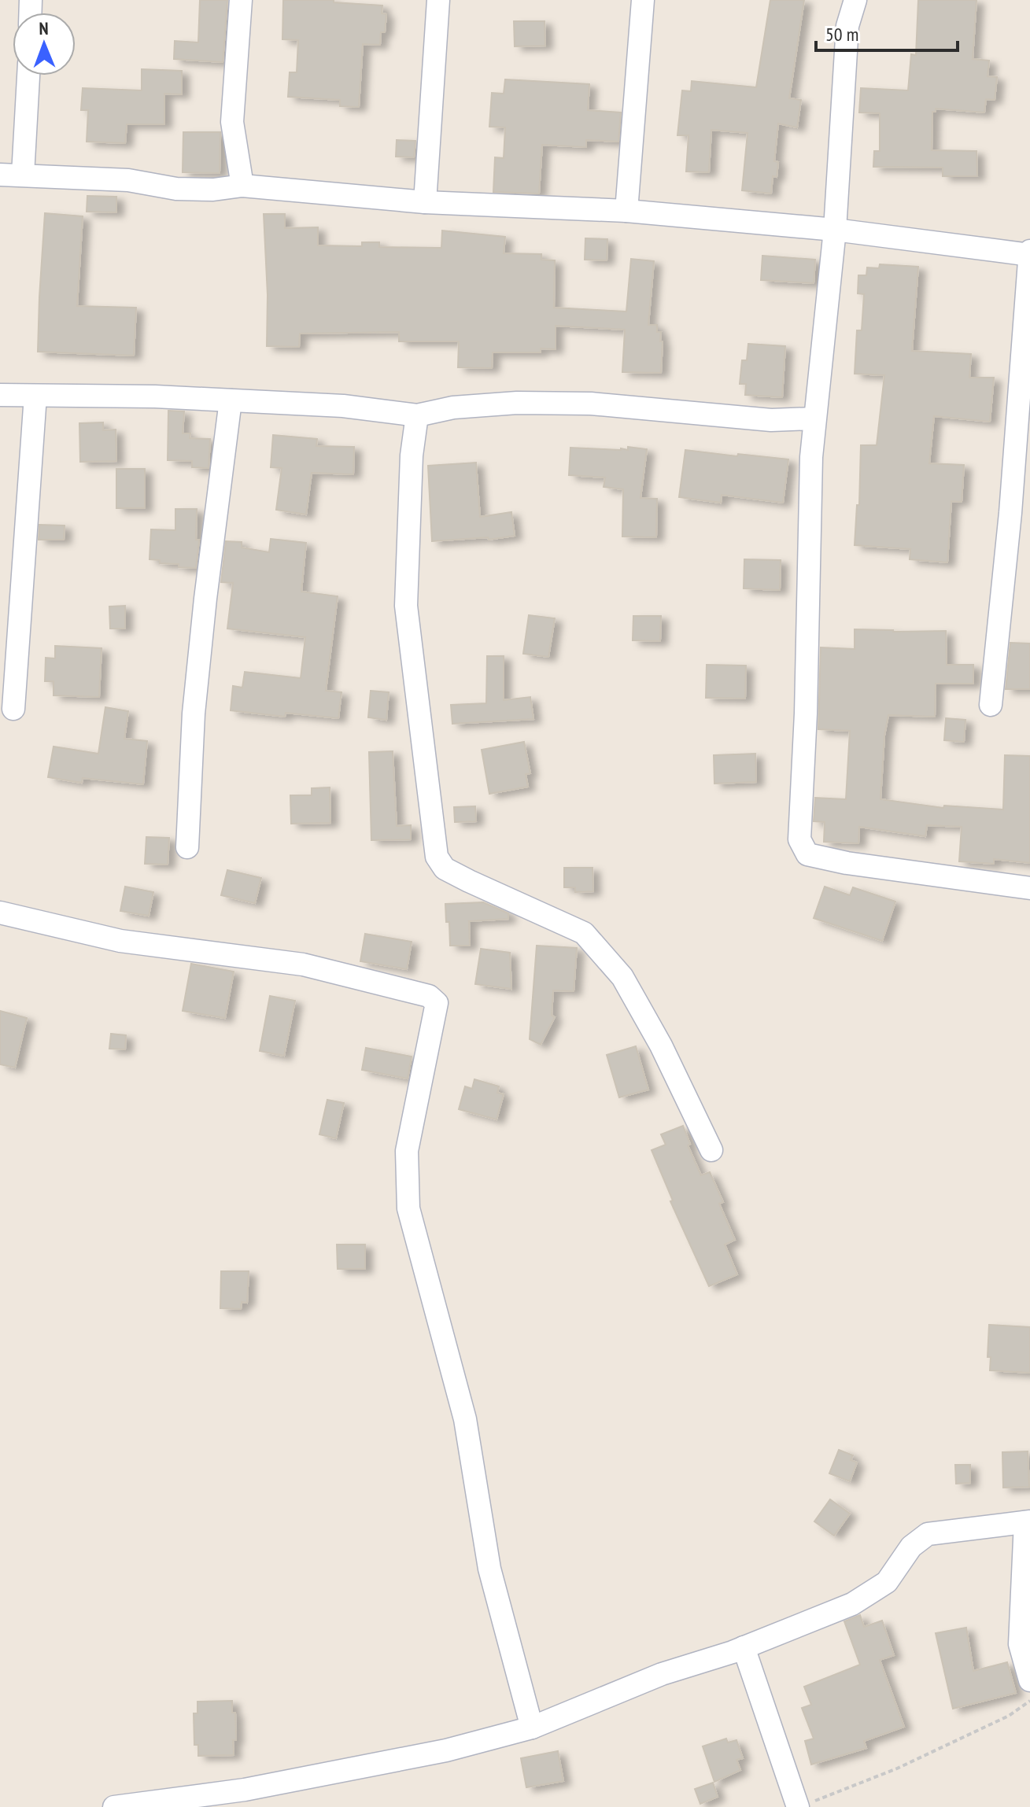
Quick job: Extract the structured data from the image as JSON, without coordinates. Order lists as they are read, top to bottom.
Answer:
{
  "scale_bar": "50 m",
  "north": "top"
}
